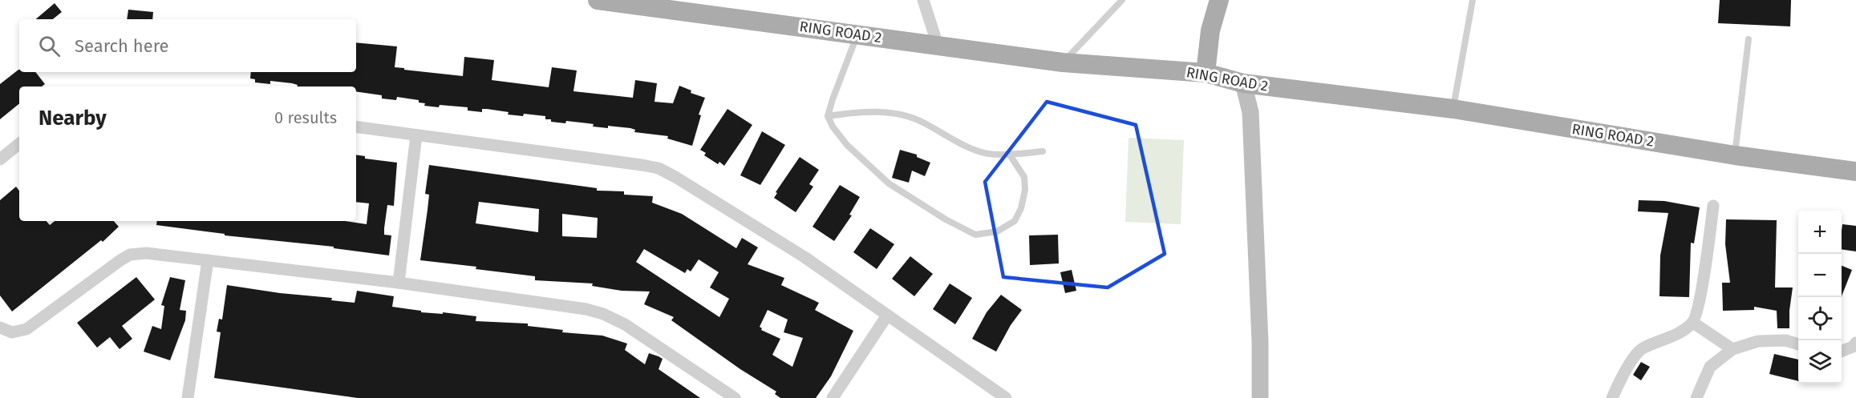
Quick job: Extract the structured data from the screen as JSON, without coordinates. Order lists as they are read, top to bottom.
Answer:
{
  "streets": {
    "main road": ["RING ROAD 2"]
  },
  "page": {
    "search": "Search here",
    "heading": ["Nearby", "0 results"],
    "map_buttons": ["+", "−"]
  }
}
